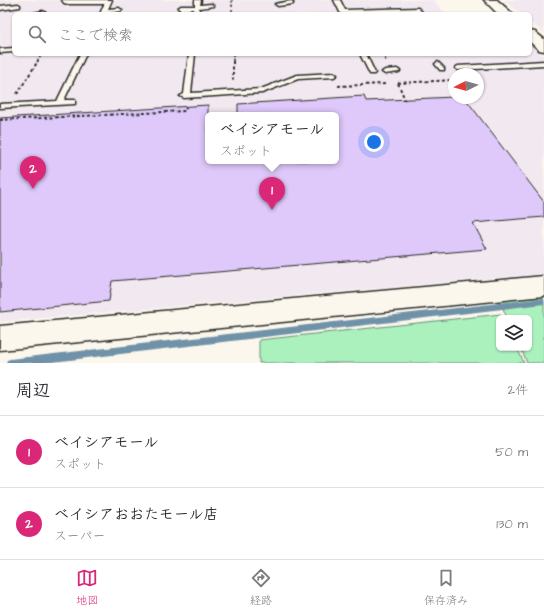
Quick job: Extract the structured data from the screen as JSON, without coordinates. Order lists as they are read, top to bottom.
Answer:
{
  "north": "left",
  "page": {
    "search": "ここで検索",
    "popup": ["ベイシアモール", "スポット"],
    "pins": ["2", "1"],
    "heading": ["周辺", "2件"],
    "list": [
      {
        "mark": "1",
        "name": "ベイシアモール",
        "note": "スポット",
        "value": "50 m"
      },
      {
        "mark": "2",
        "name": "ベイシアおおたモール店",
        "note": "スーパー",
        "value": "130 m"
      }
    ],
    "nav": ["地図", "経路", "保存済み"]
  }
}
